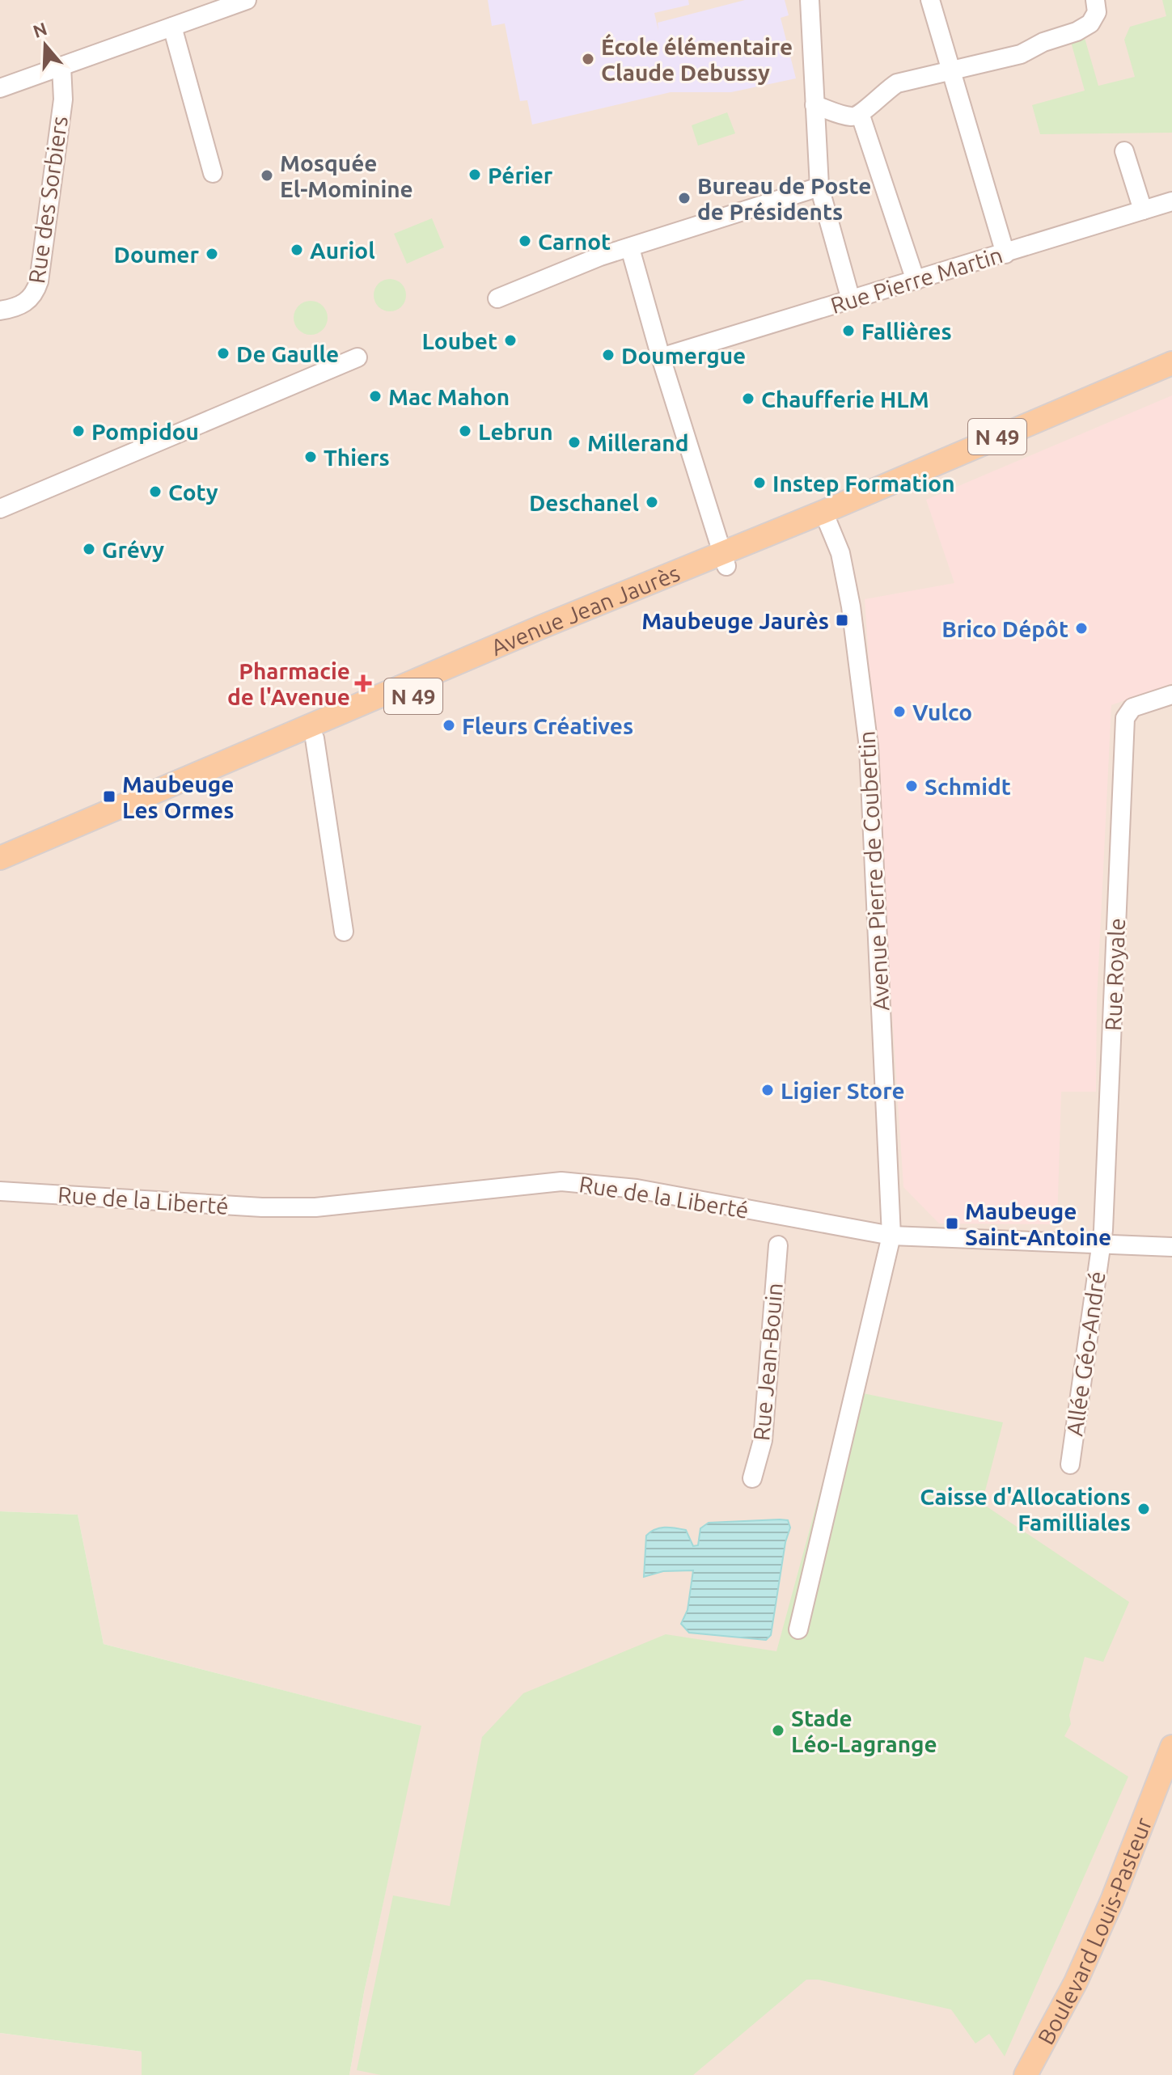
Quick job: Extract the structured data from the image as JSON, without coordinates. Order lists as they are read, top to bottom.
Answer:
{
  "streets": {
    "main road": ["N 49", "Avenue Jean Jaurès", "Boulevard Louis-Pasteur"],
    "street": [
      "Rue des Sorbiers",
      "Rue Pierre Martin",
      "Avenue Pierre de Coubertin",
      "Rue Royale",
      "Rue de la Liberté",
      "Allée Géo-André",
      "Rue Jean-Bouin"
    ]
  },
  "crossings": [
    ["Avenue Jean Jaurès", "Avenue Pierre de Coubertin"],
    ["Avenue Pierre de Coubertin", "Rue de la Liberté"],
    ["Rue Royale", "Rue de la Liberté"],
    ["Rue Royale", "Allée Géo-André"],
    ["Rue de la Liberté", "Allée Géo-André"]
  ],
  "places": {
    "other": [
      "École élémentaire Claude Debussy",
      "Périer",
      "Mosquée El-Mominine",
      "Bureau de Poste de Présidents",
      "Carnot",
      "Auriol",
      "Doumer",
      "Fallières",
      "Loubet",
      "De Gaulle",
      "Doumergue",
      "Mac Mahon",
      "Chaufferie HLM",
      "Pompidou",
      "Lebrun",
      "Millerand",
      "Thiers",
      "Instep Formation",
      "Coty",
      "Deschanel",
      "Grévy",
      "Brico Dépôt",
      "Vulco",
      "Fleurs Créatives",
      "Schmidt",
      "Ligier Store",
      "Caisse d'Allocations Familliales",
      "Stade Léo-Lagrange"
    ],
    "transit": ["Maubeuge Jaurès", "Maubeuge Les Ormes", "Maubeuge Saint-Antoine"],
    "health": ["Pharmacie de l'Avenue"]
  },
  "north": "top"
}
